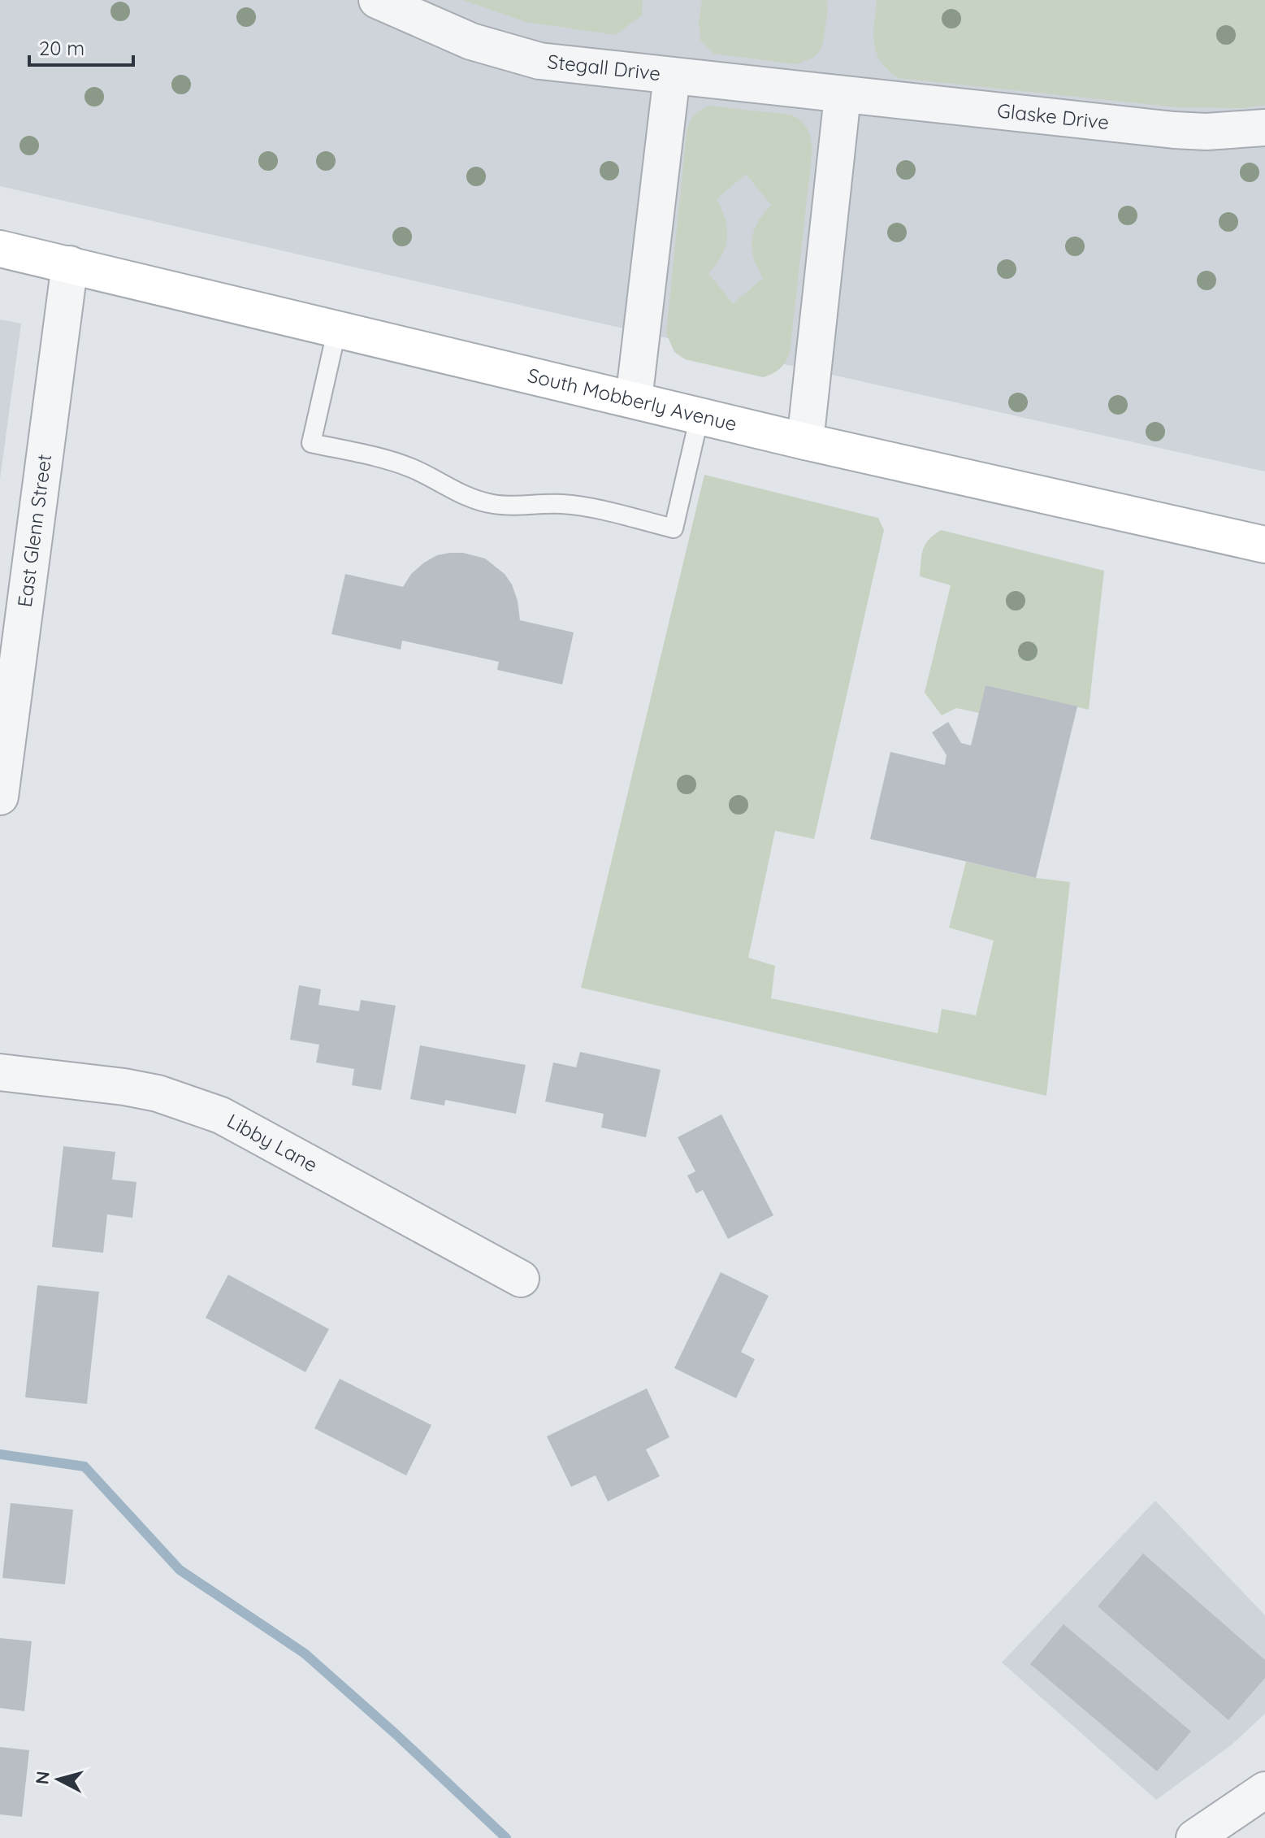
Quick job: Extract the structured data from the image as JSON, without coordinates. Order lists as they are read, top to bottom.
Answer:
{
  "streets": {
    "main road": ["South Mobberly Avenue"],
    "street": [
      "Stegall Drive",
      "Glaske Drive",
      "East Glenn Street",
      "Libby Lane"
    ]
  },
  "crossings": [
    ["Stegall Drive", "Glaske Drive"],
    ["South Mobberly Avenue", "East Glenn Street"]
  ],
  "scale_bar": "20 m",
  "north": "left"
}
